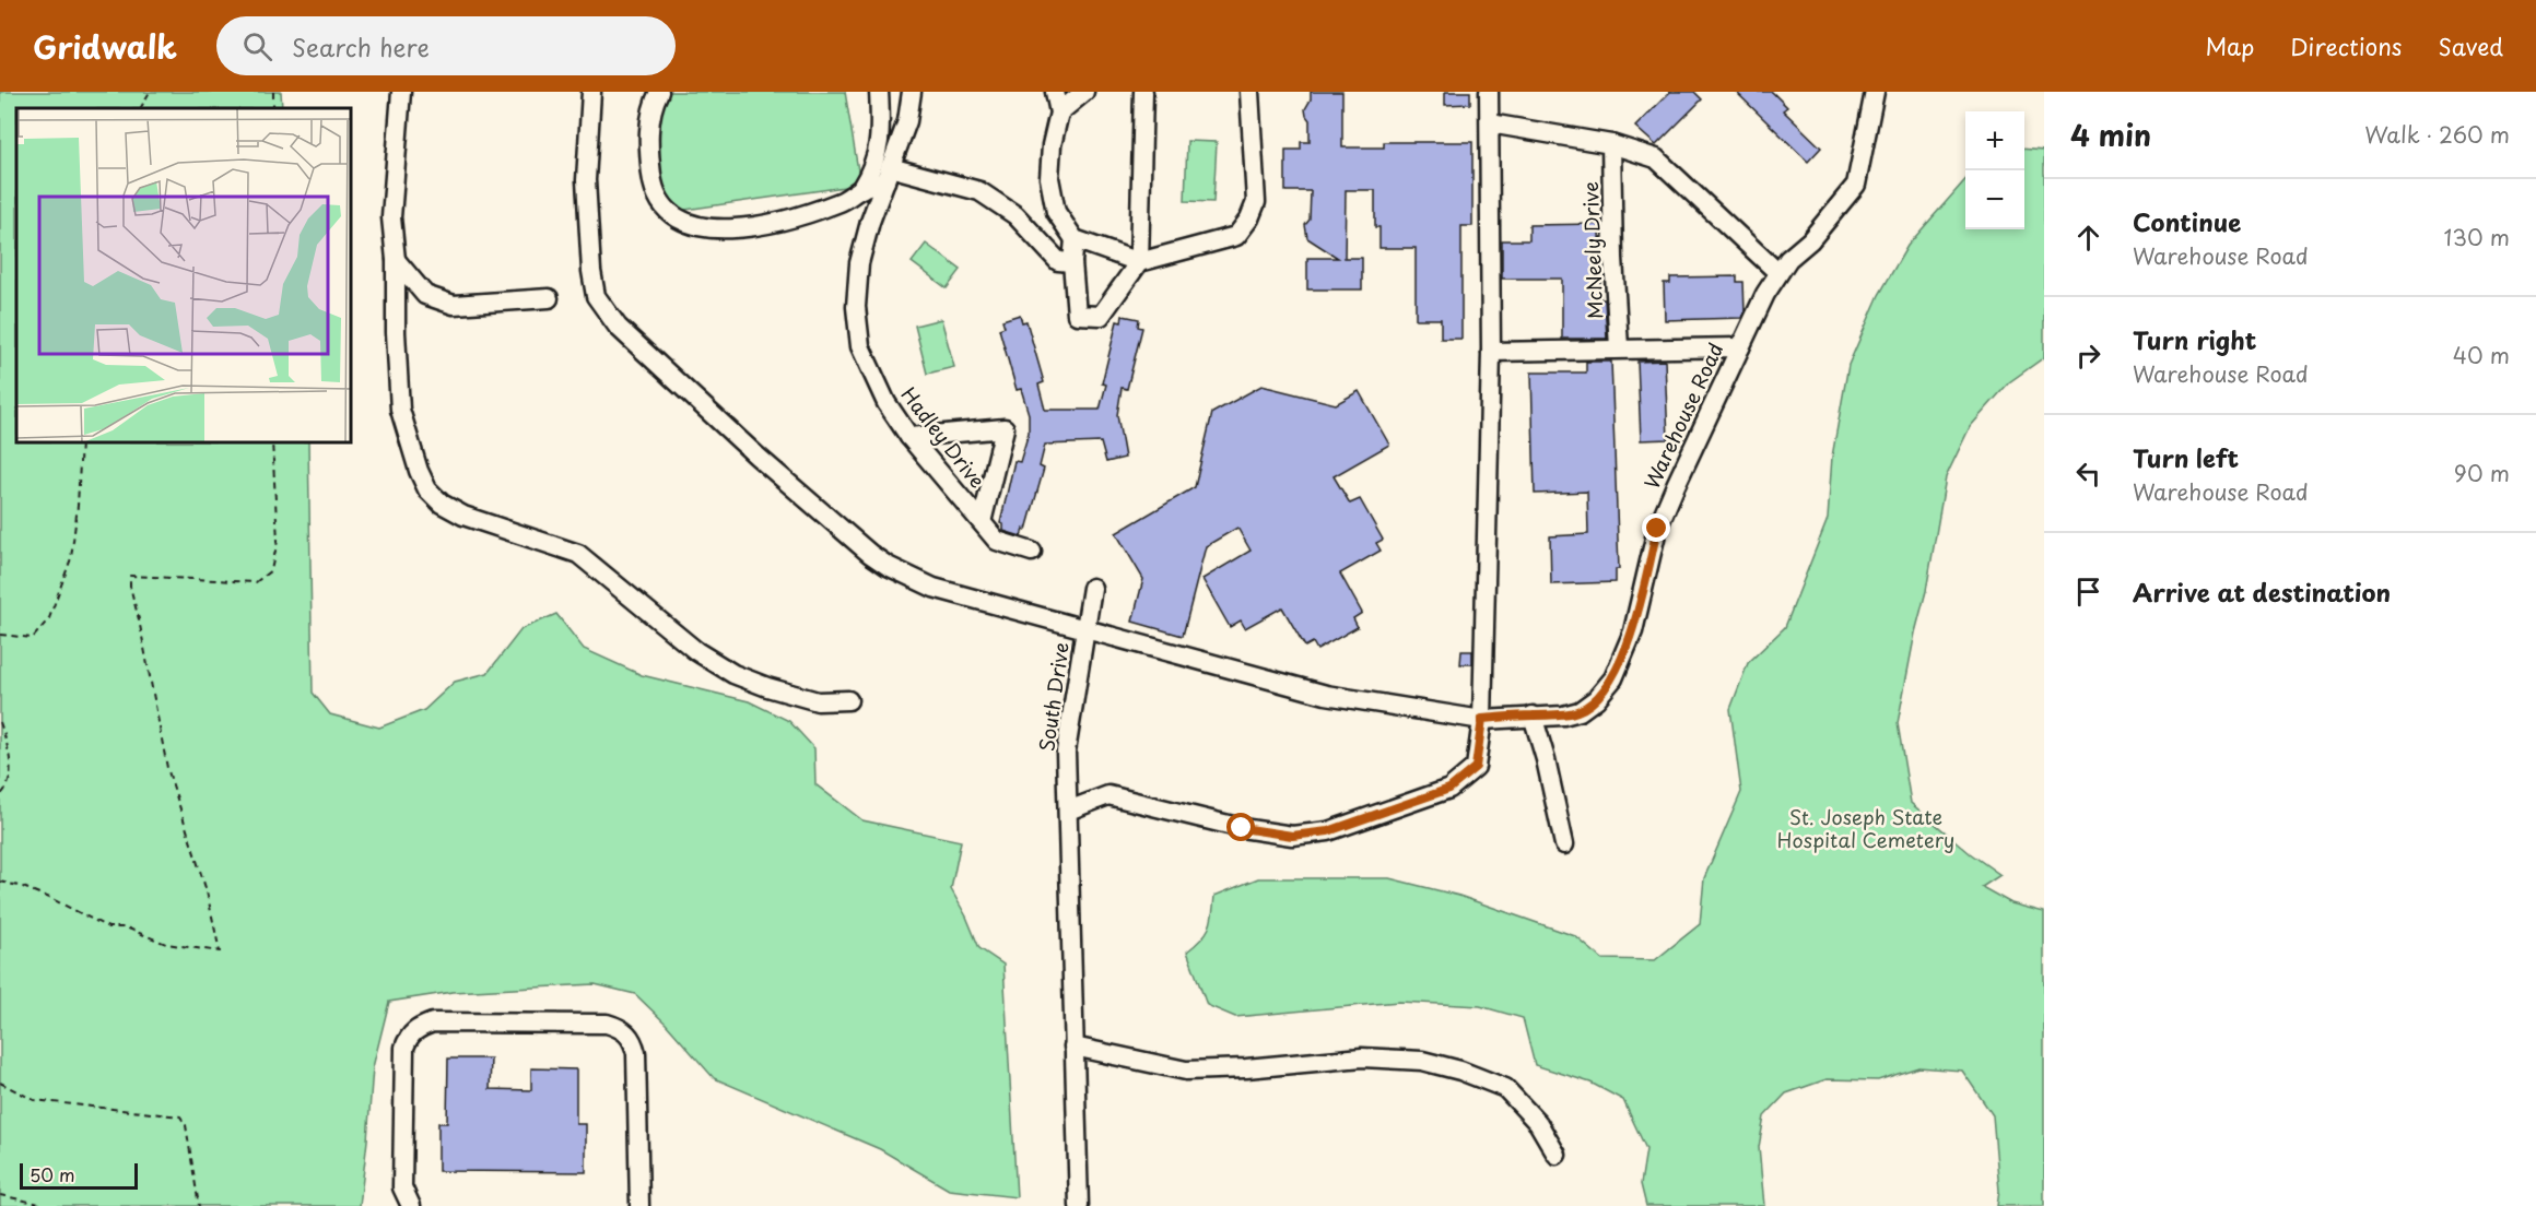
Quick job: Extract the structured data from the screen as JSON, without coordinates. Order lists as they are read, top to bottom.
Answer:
{
  "streets": {
    "street": [
      "McNeely Drive",
      "Warehouse Road",
      "Hadley Drive",
      "South Drive"
    ]
  },
  "crossings": [
    ["Warehouse Road", "South Drive"]
  ],
  "parks": ["St. Joseph State Hospital Cemetery"],
  "scale_bar": "50 m",
  "page": {
    "header": "Gridwalk",
    "search": "Search here",
    "nav": ["Map", "Directions", "Saved"],
    "heading": ["4 min", "Walk · 260 m"],
    "map_buttons": ["+", "−"],
    "list": [
      ["Continue", "Warehouse Road", "130 m"],
      ["Turn right", "Warehouse Road", "40 m"],
      ["Turn left", "Warehouse Road", "90 m"],
      "Arrive at destination"
    ],
    "scale": "50 m"
  }
}
